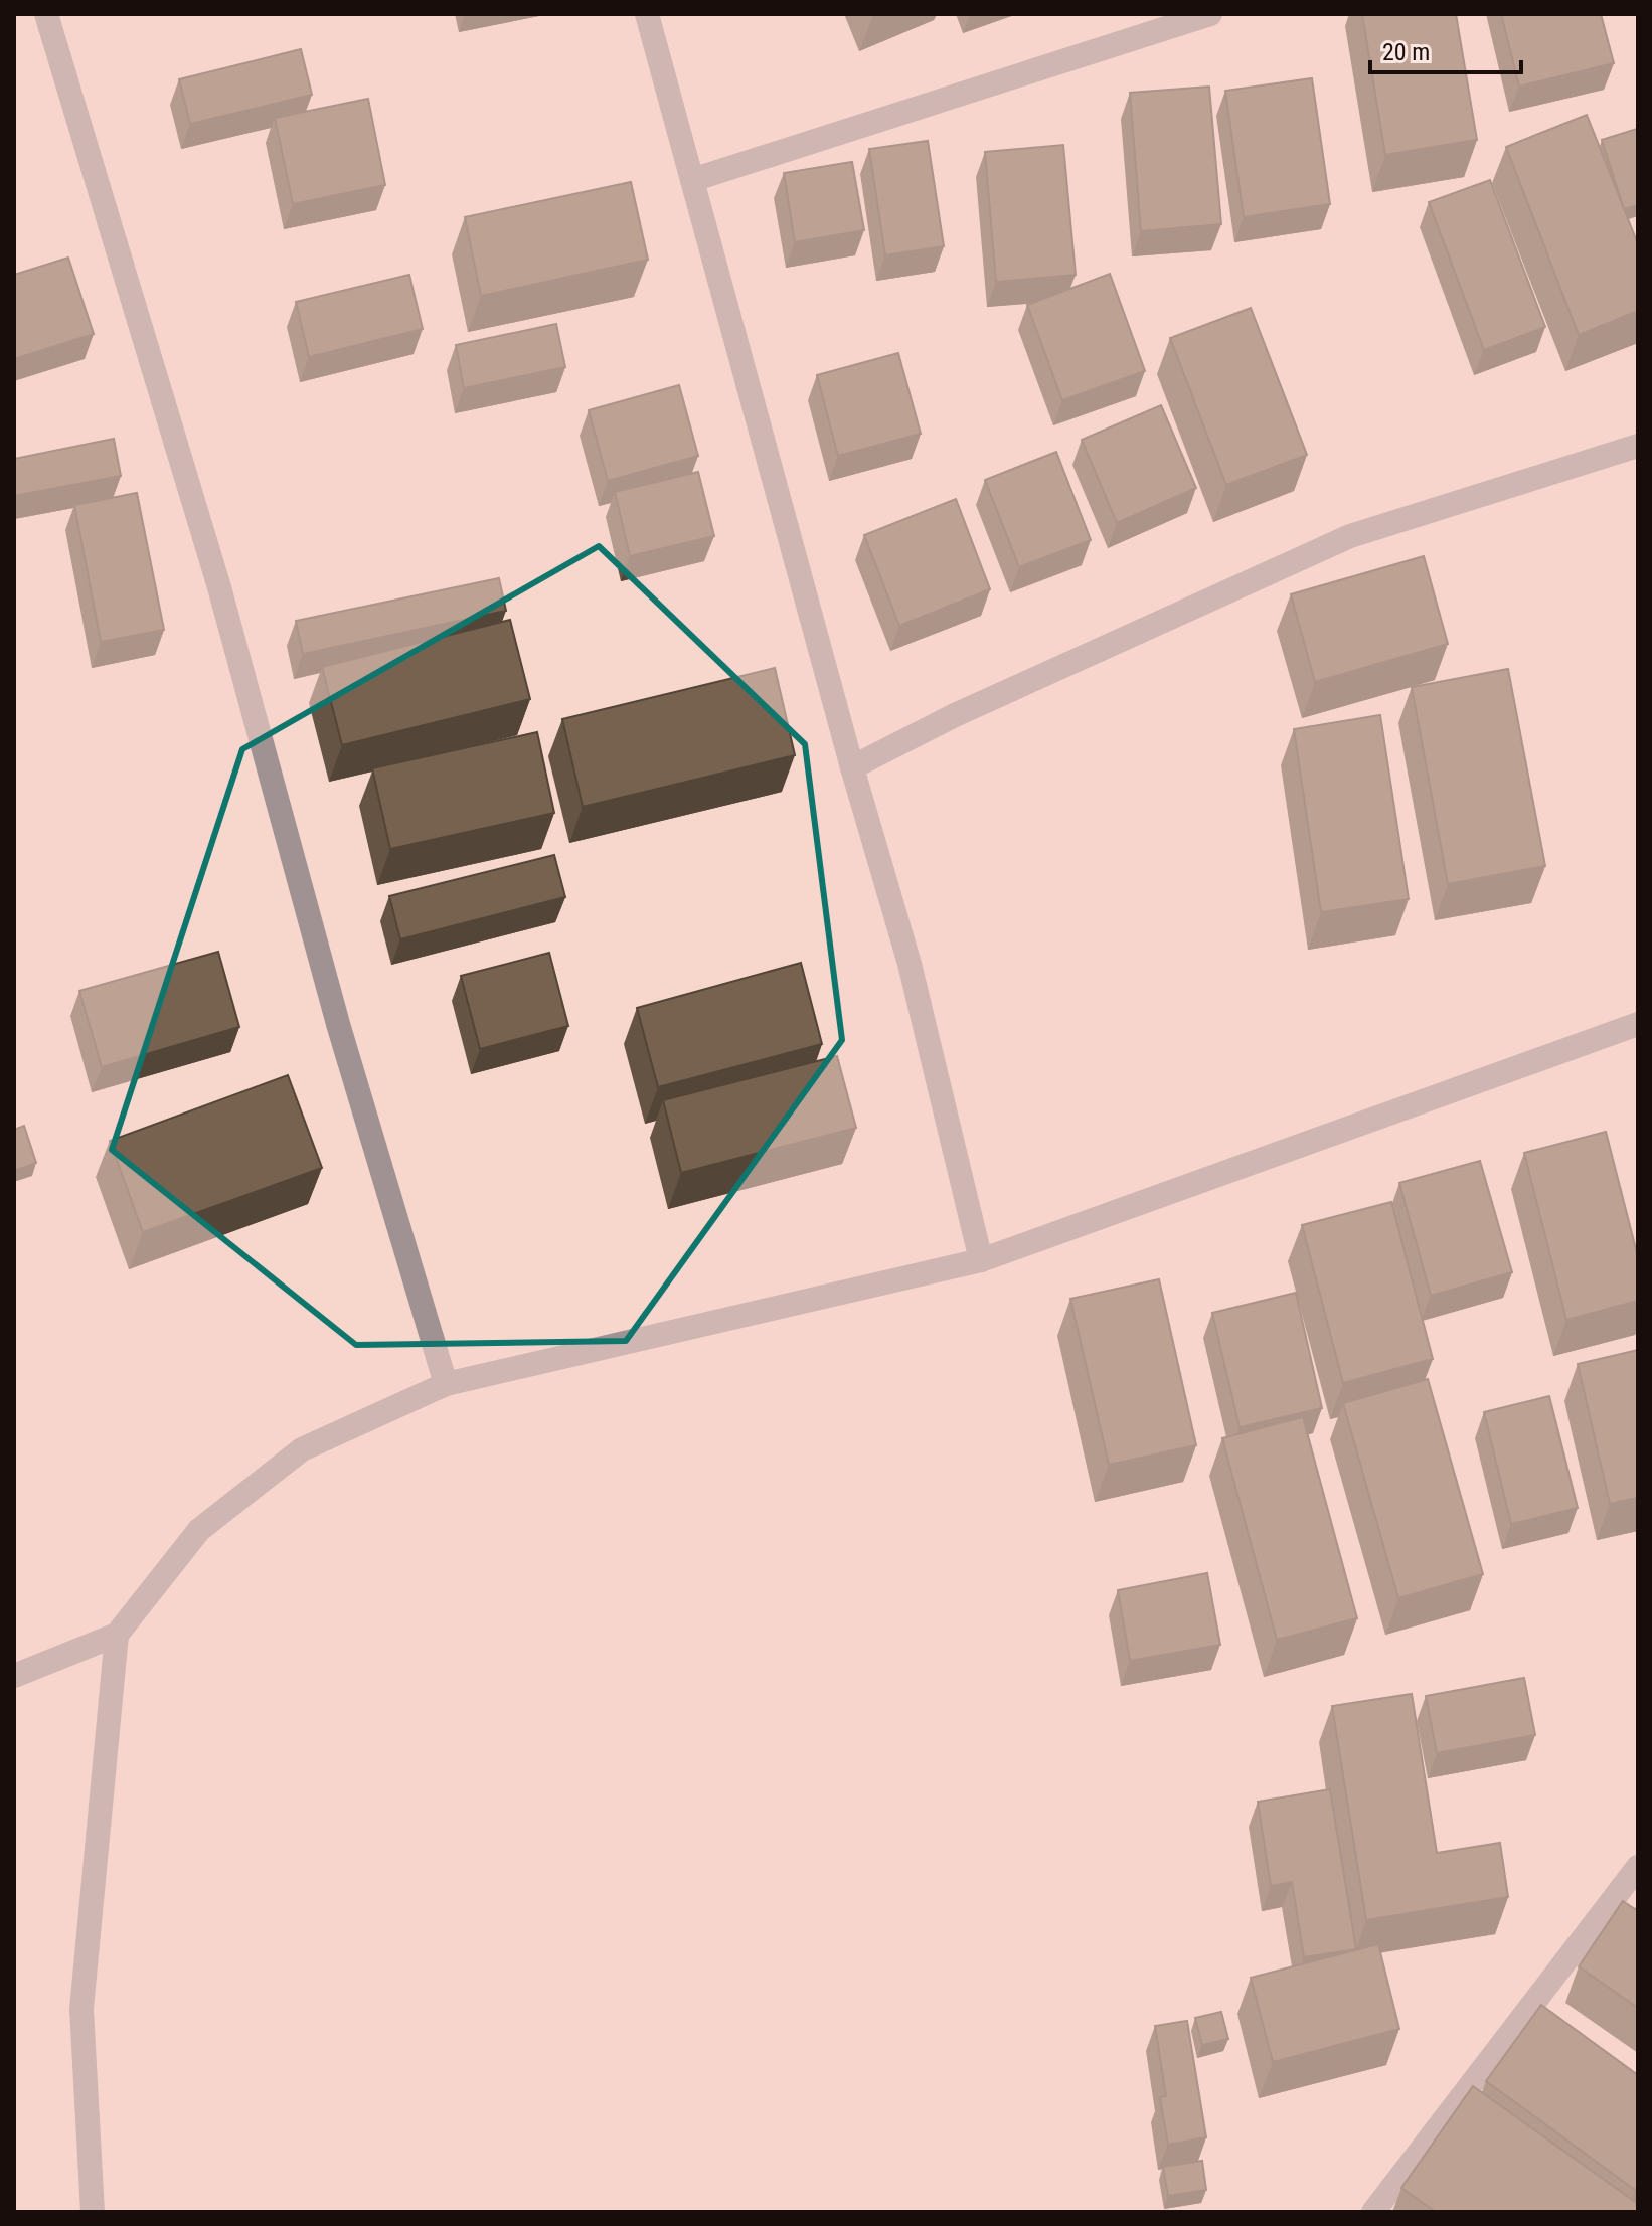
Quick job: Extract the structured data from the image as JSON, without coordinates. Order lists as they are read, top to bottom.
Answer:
{
  "scale_bar": "20 m"
}
